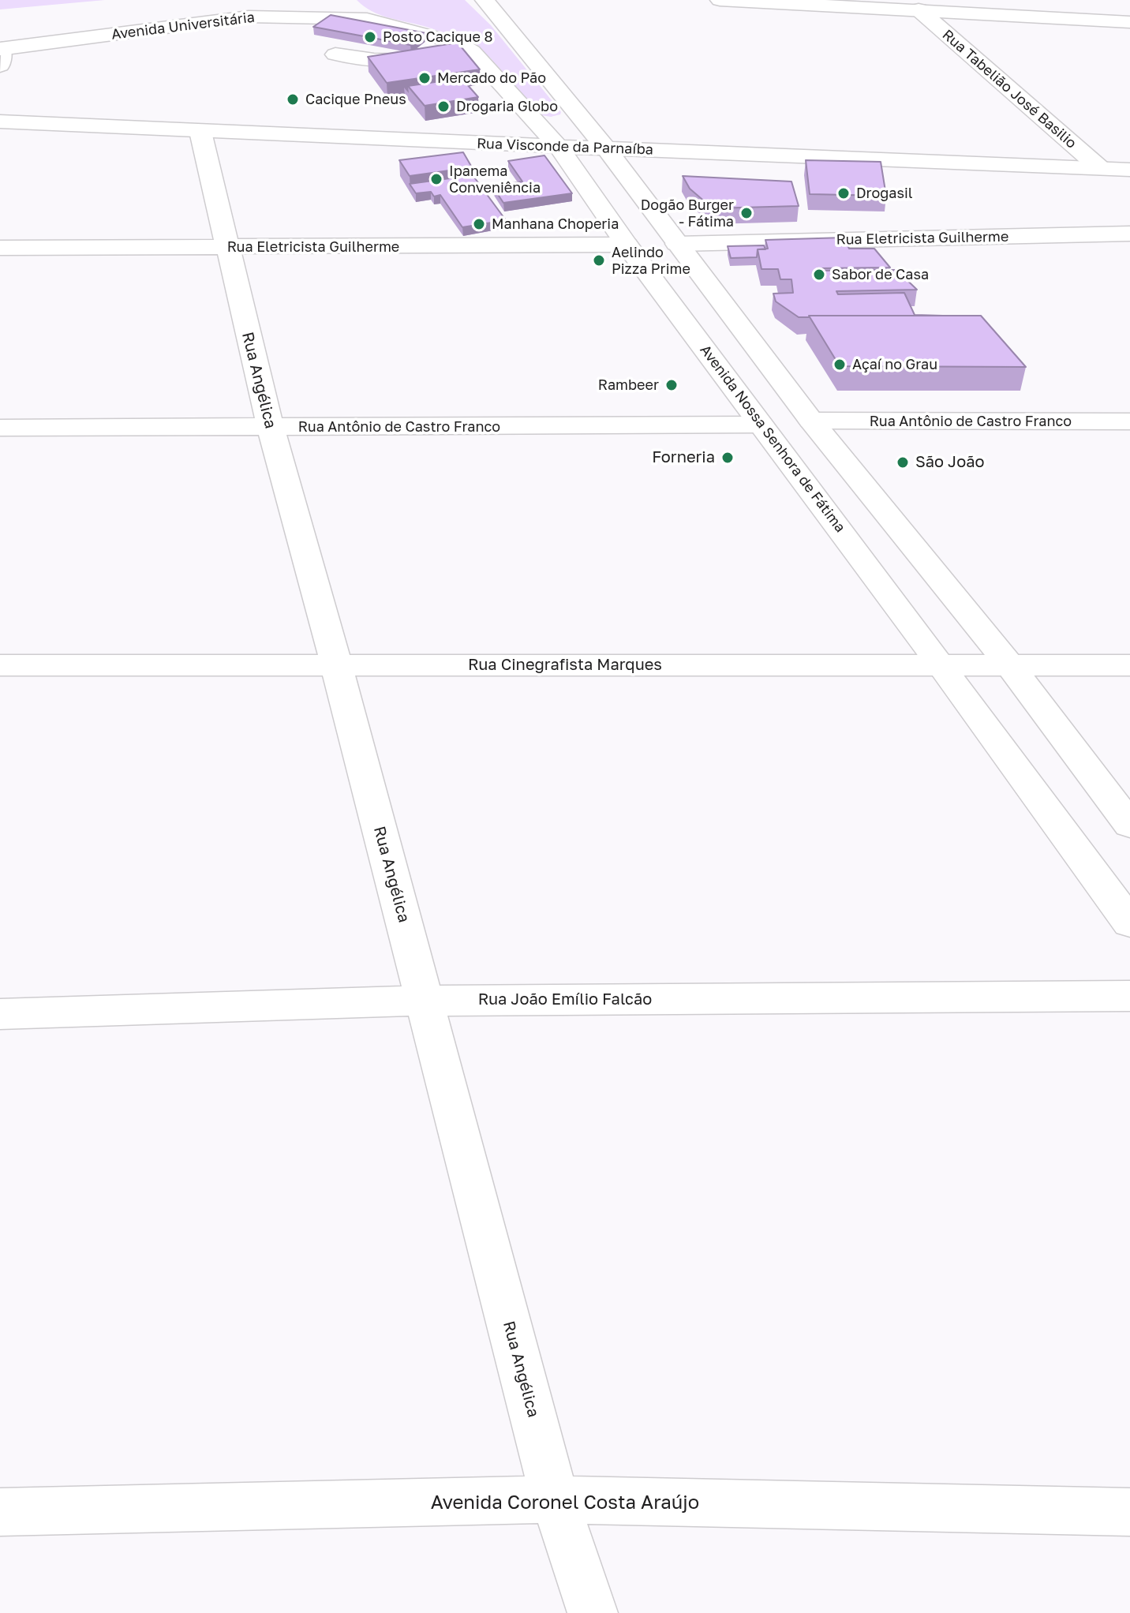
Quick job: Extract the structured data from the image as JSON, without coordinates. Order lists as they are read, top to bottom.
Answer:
{
  "streets": {
    "street": [
      "Avenida Universitária",
      "Rua Tabelião José Basilio",
      "Rua Visconde da Parnaíba",
      "Rua Eletricista Guilherme",
      "Rua Angélica",
      "Rua Antônio de Castro Franco",
      "Avenida Nossa Senhora de Fátima",
      "Rua Cinegrafista Marques",
      "Rua João Emílio Falcão",
      "Avenida Coronel Costa Araújo"
    ]
  },
  "crossings": [
    ["Avenida Universitária", "Avenida Nossa Senhora de Fátima"],
    ["Rua Tabelião José Basilio", "Rua Visconde da Parnaíba"],
    ["Rua Visconde da Parnaíba", "Rua Angélica"],
    ["Rua Visconde da Parnaíba", "Avenida Nossa Senhora de Fátima"],
    ["Rua Eletricista Guilherme", "Rua Angélica"],
    ["Rua Eletricista Guilherme", "Avenida Nossa Senhora de Fátima"],
    ["Rua Angélica", "Rua Antônio de Castro Franco"],
    ["Rua Angélica", "Rua Cinegrafista Marques"],
    ["Rua Angélica", "Rua João Emílio Falcão"],
    ["Rua Angélica", "Avenida Coronel Costa Araújo"],
    ["Rua Antônio de Castro Franco", "Avenida Nossa Senhora de Fátima"],
    ["Avenida Nossa Senhora de Fátima", "Rua Cinegrafista Marques"]
  ],
  "places": [
    "Posto Cacique 8",
    "Mercado do Pão",
    "Cacique Pneus",
    "Drogaria Globo",
    "Ipanema Conveniência",
    "Drogasil",
    "Dogão Burger - Fátima",
    "Manhana Choperia",
    "Aelindo Pizza Prime",
    "Sabor de Casa",
    "Açaí no Grau",
    "Rambeer",
    "Forneria",
    "São João"
  ]
}
